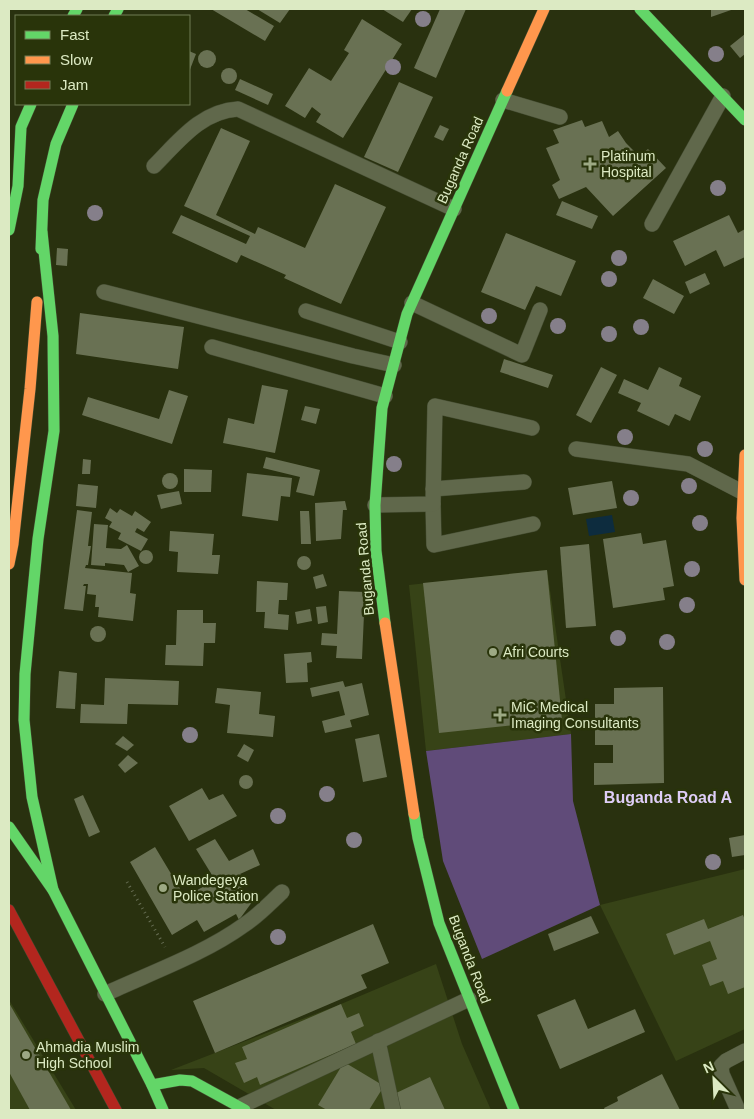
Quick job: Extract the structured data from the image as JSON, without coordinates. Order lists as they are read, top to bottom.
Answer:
{
  "streets": {
    "main road": ["Buganda Road"]
  },
  "districts": ["Buganda Road A"],
  "places": {
    "health": ["Platinum Hospital", "MiC Medical Imaging Consultants"],
    "other": ["Afri Courts", "Wandegeya Police Station", "Ahmadia Muslim High School"]
  },
  "legend": ["Fast", "Slow", "Jam"],
  "north": "top left"
}
